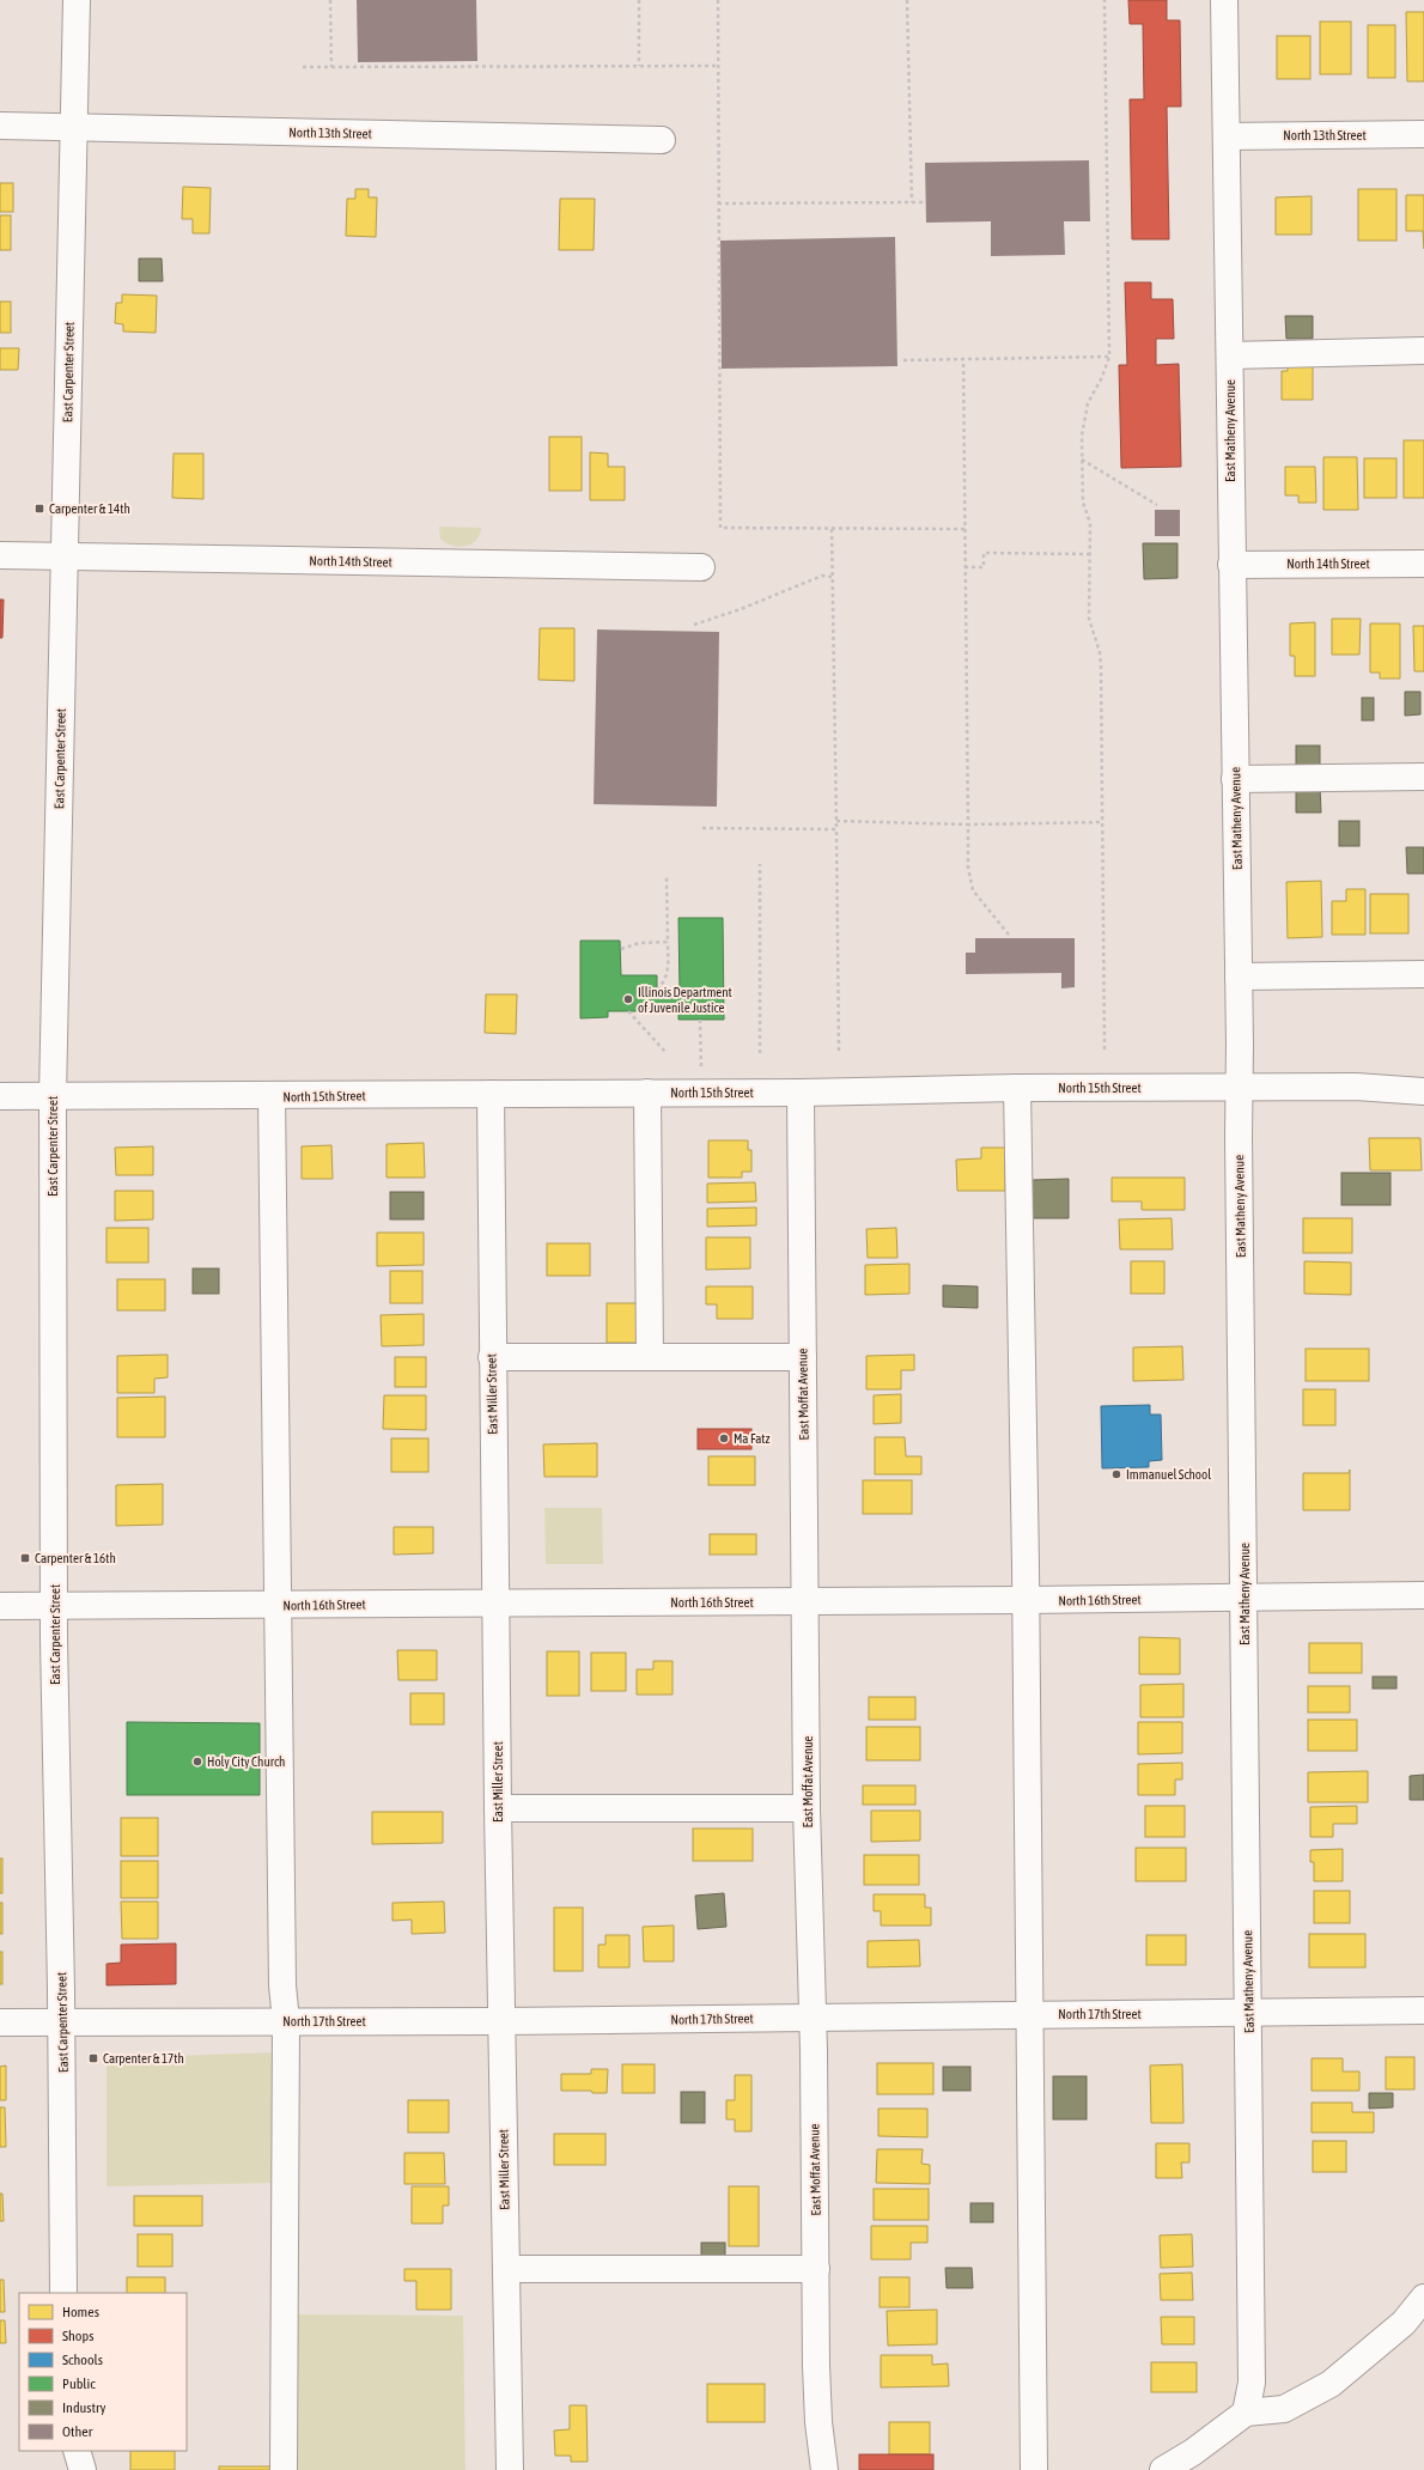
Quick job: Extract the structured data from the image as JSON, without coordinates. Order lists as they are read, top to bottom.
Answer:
{
  "streets": {
    "street": [
      "North 13th Street",
      "East Carpenter Street",
      "East Matheny Avenue",
      "North 14th Street",
      "North 15th Street",
      "East Miller Street",
      "East Moffat Avenue",
      "North 16th Street",
      "North 17th Street"
    ]
  },
  "crossings": [
    ["North 13th Street", "East Carpenter Street"],
    ["North 13th Street", "East Matheny Avenue"],
    ["East Carpenter Street", "North 14th Street"],
    ["East Carpenter Street", "North 15th Street"],
    ["East Carpenter Street", "North 16th Street"],
    ["East Carpenter Street", "North 17th Street"],
    ["East Matheny Avenue", "North 14th Street"],
    ["East Matheny Avenue", "North 15th Street"],
    ["East Matheny Avenue", "North 16th Street"],
    ["East Matheny Avenue", "North 17th Street"],
    ["North 15th Street", "East Miller Street"],
    ["North 15th Street", "East Moffat Avenue"],
    ["East Miller Street", "North 16th Street"],
    ["East Miller Street", "North 17th Street"],
    ["East Moffat Avenue", "North 16th Street"],
    ["East Moffat Avenue", "North 17th Street"]
  ],
  "places": {
    "transit": ["Carpenter & 14th", "Carpenter & 16th", "Carpenter & 17th"],
    "other": [
      "Illinois Department of Juvenile Justice",
      "Ma Fatz",
      "Immanuel School",
      "Holy City Church"
    ]
  },
  "legend": [
    "Homes",
    "Shops",
    "Schools",
    "Public",
    "Industry",
    "Other"
  ]
}
